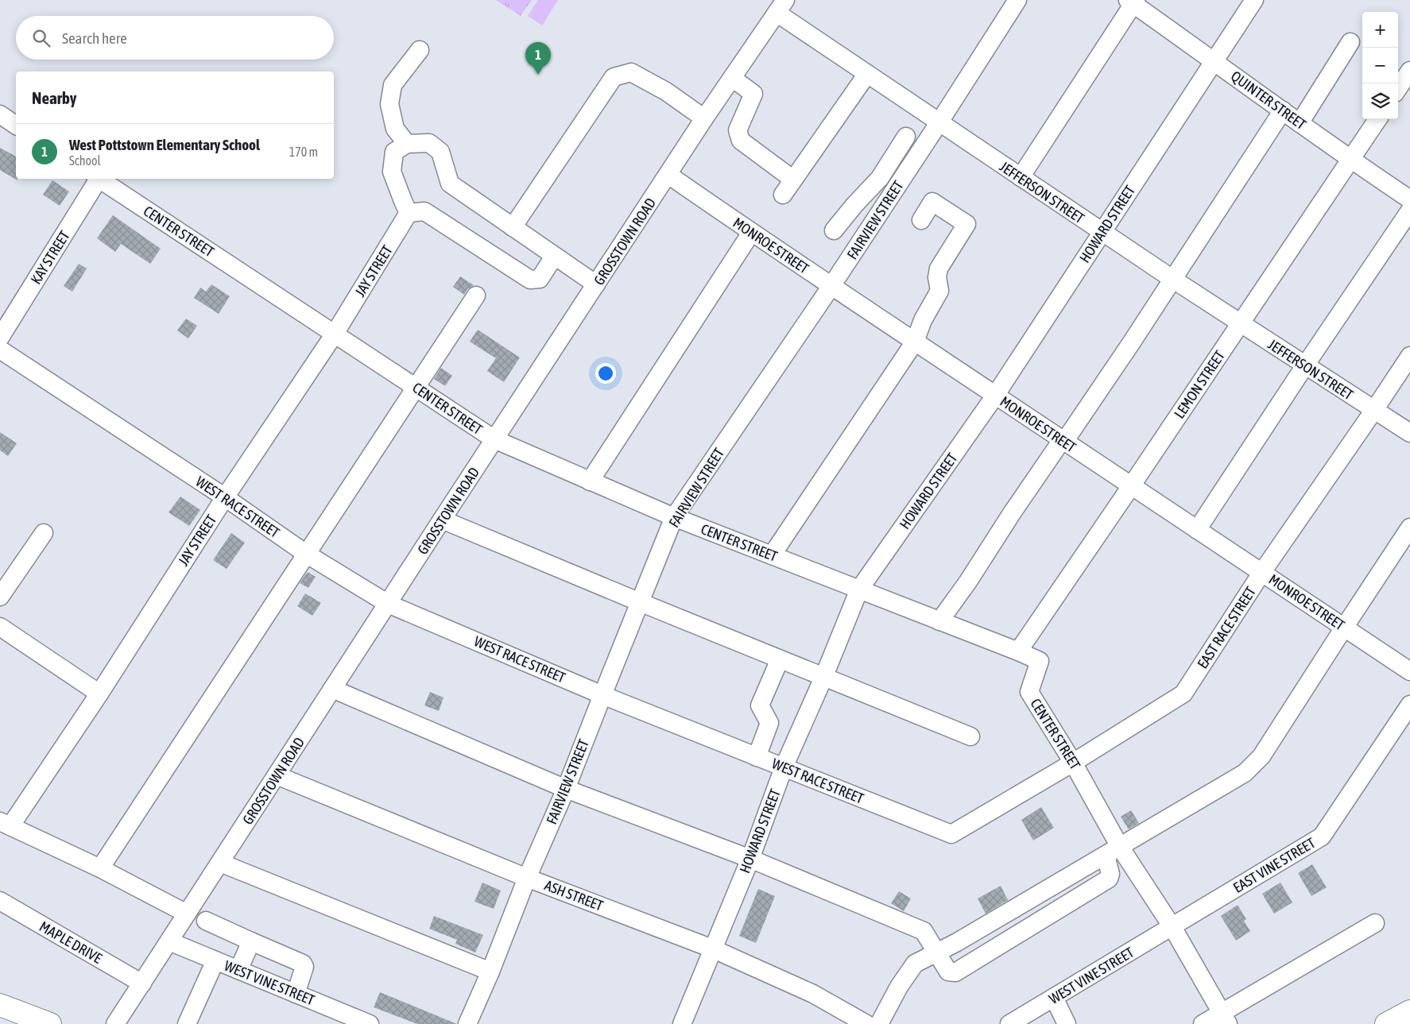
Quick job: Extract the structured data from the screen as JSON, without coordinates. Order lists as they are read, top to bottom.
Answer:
{
  "streets": {
    "street": [
      "QUINTER STREET",
      "JEFFERSON STREET",
      "FAIRVIEW STREET",
      "HOWARD STREET",
      "CENTER STREET",
      "GROSSTOWN ROAD",
      "MONROE STREET",
      "KAY STREET",
      "JAY STREET",
      "LEMON STREET",
      "WEST RACE STREET",
      "EAST RACE STREET",
      "EAST VINE STREET",
      "ASH STREET",
      "MAPLE DRIVE",
      "WEST VINE STREET"
    ]
  },
  "crossings": [
    ["QUINTER STREET", "HOWARD STREET"],
    ["QUINTER STREET", "LEMON STREET"],
    ["JEFFERSON STREET", "FAIRVIEW STREET"],
    ["JEFFERSON STREET", "HOWARD STREET"],
    ["JEFFERSON STREET", "GROSSTOWN ROAD"],
    ["JEFFERSON STREET", "LEMON STREET"],
    ["JEFFERSON STREET", "EAST RACE STREET"],
    ["FAIRVIEW STREET", "CENTER STREET"],
    ["FAIRVIEW STREET", "MONROE STREET"],
    ["FAIRVIEW STREET", "WEST RACE STREET"],
    ["FAIRVIEW STREET", "ASH STREET"],
    ["HOWARD STREET", "CENTER STREET"],
    ["HOWARD STREET", "MONROE STREET"],
    ["HOWARD STREET", "WEST RACE STREET"],
    ["HOWARD STREET", "ASH STREET"],
    ["CENTER STREET", "GROSSTOWN ROAD"],
    ["CENTER STREET", "JAY STREET"],
    ["CENTER STREET", "LEMON STREET"],
    ["CENTER STREET", "WEST RACE STREET"],
    ["CENTER STREET", "EAST RACE STREET"],
    ["CENTER STREET", "EAST VINE STREET"],
    ["CENTER STREET", "WEST VINE STREET"],
    ["GROSSTOWN ROAD", "MONROE STREET"],
    ["GROSSTOWN ROAD", "WEST RACE STREET"],
    ["GROSSTOWN ROAD", "ASH STREET"],
    ["GROSSTOWN ROAD", "MAPLE DRIVE"],
    ["GROSSTOWN ROAD", "WEST VINE STREET"],
    ["MONROE STREET", "LEMON STREET"],
    ["MONROE STREET", "EAST RACE STREET"],
    ["JAY STREET", "WEST RACE STREET"],
    ["WEST RACE STREET", "EAST RACE STREET"],
    ["EAST VINE STREET", "WEST VINE STREET"]
  ],
  "page": {
    "map_buttons": ["+", "−"],
    "search": "Search here",
    "pins": "1",
    "heading": "Nearby",
    "list": [
      {
        "mark": "1",
        "name": "West Pottstown Elementary School",
        "note": "School",
        "value": "170 m"
      }
    ]
  }
}
